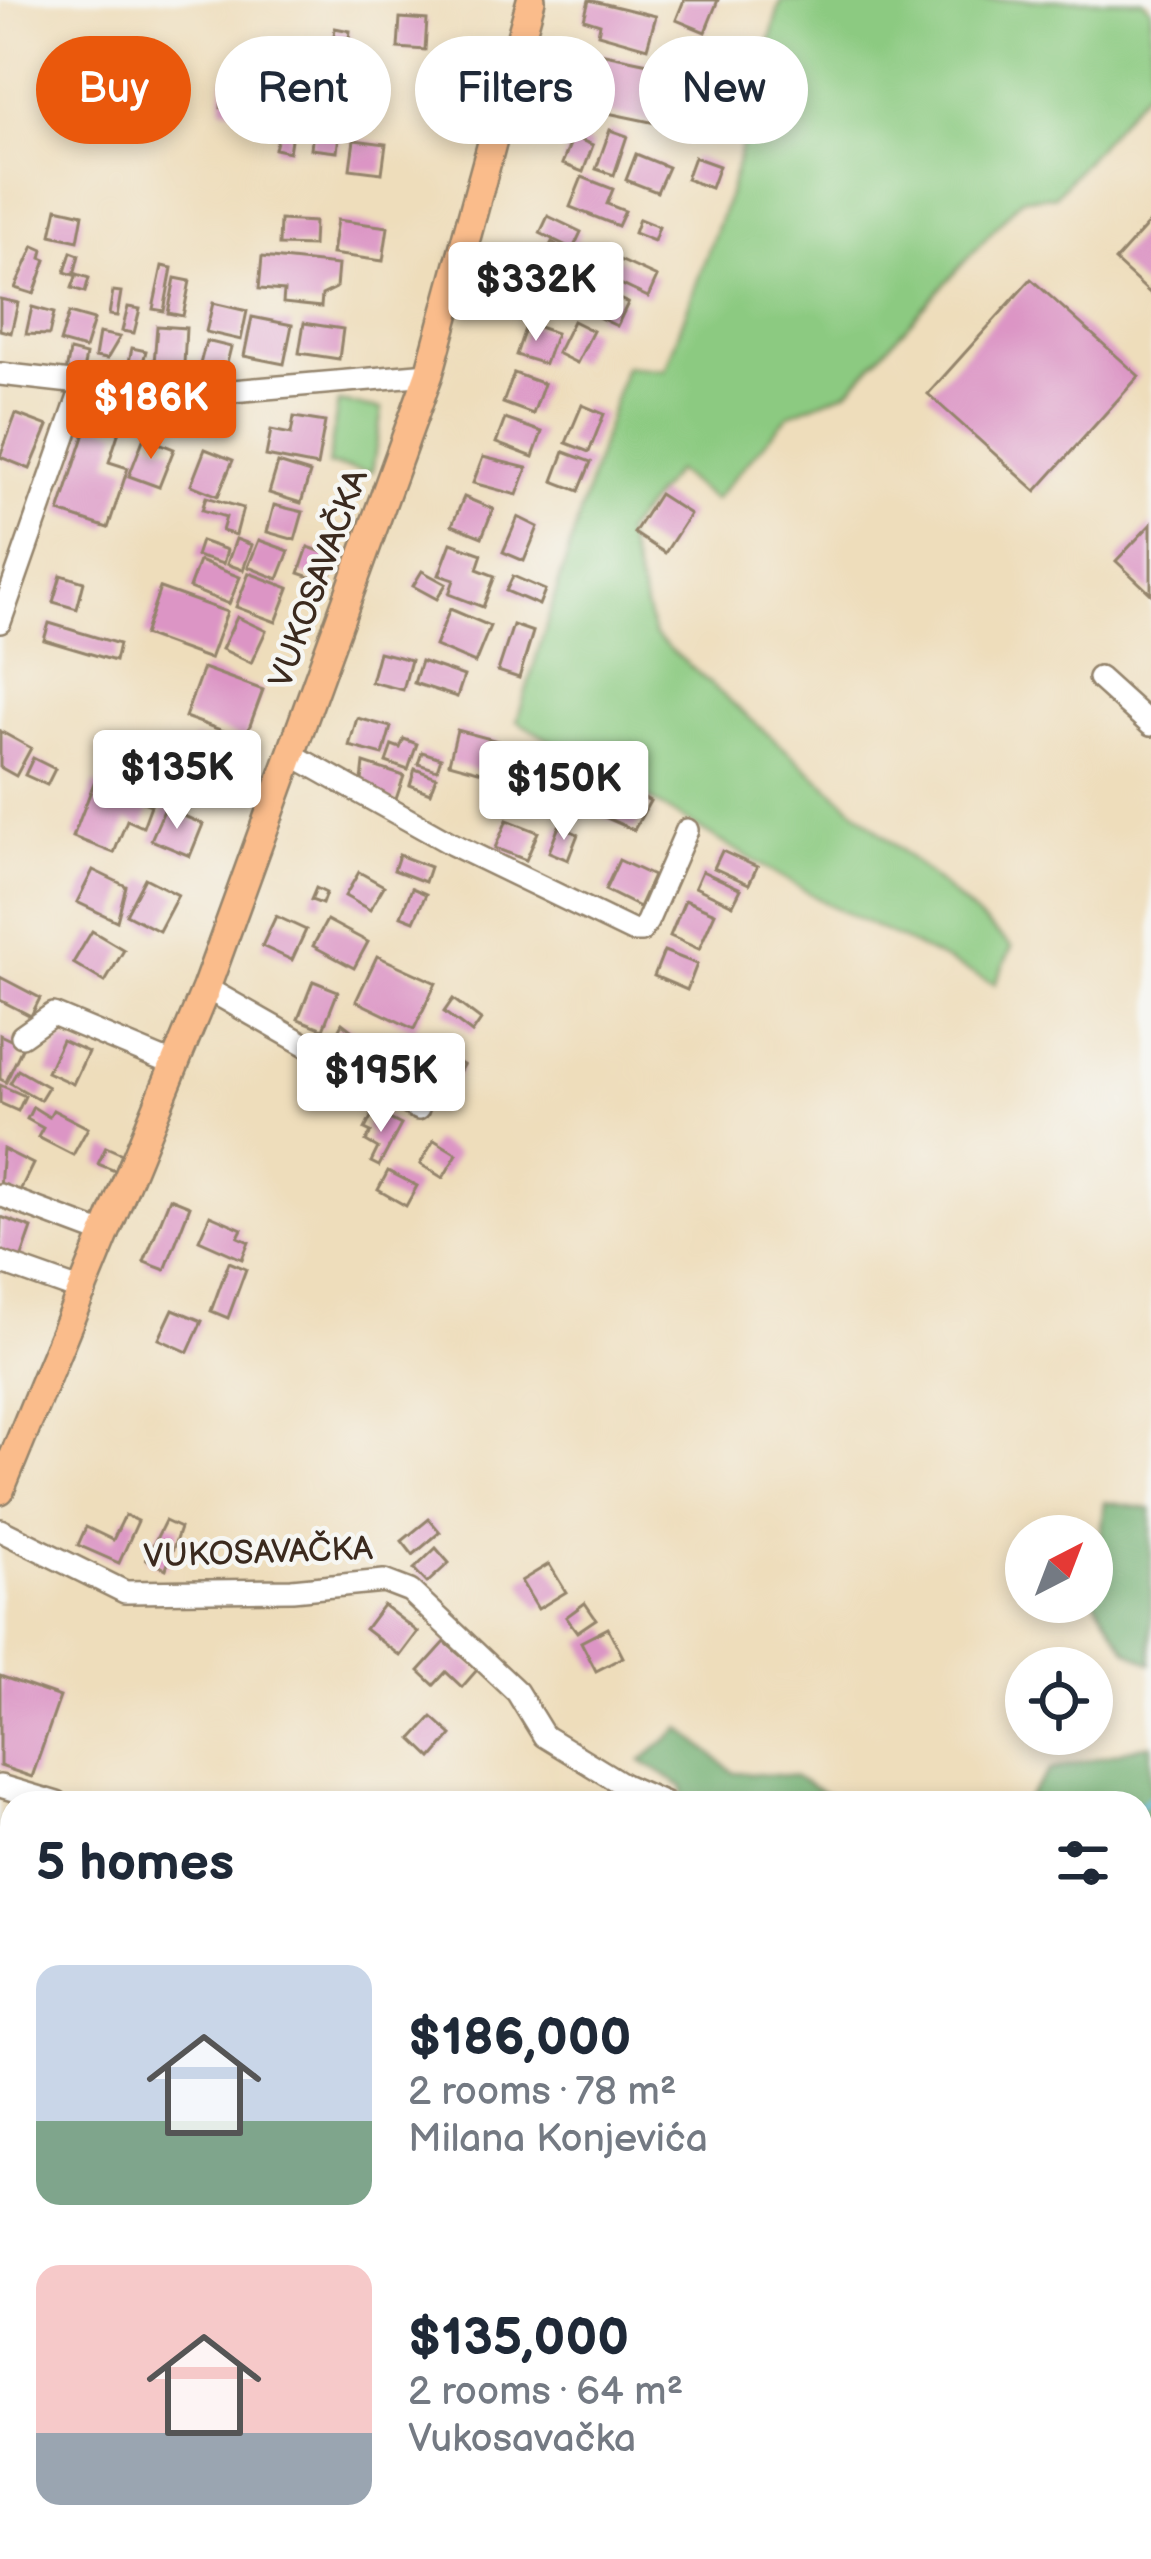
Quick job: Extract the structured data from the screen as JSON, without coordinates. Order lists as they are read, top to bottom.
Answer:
{
  "streets": {
    "main road": ["VUKOSAVAČKA"]
  },
  "north": "top right",
  "page": {
    "chip": [
      "Buy",
      "Rent",
      "Filters",
      "New"
    ],
    "price": [
      "$332K",
      "$186K",
      "$135K",
      "$150K",
      "$195K"
    ],
    "heading": "5 homes",
    "list": [
      {
        "name": "$186,000",
        "note": "2 rooms · 78 m² · Milana Konjevića"
      },
      {
        "name": "$135,000",
        "note": "2 rooms · 64 m² · Vukosavačka"
      }
    ]
  }
}
